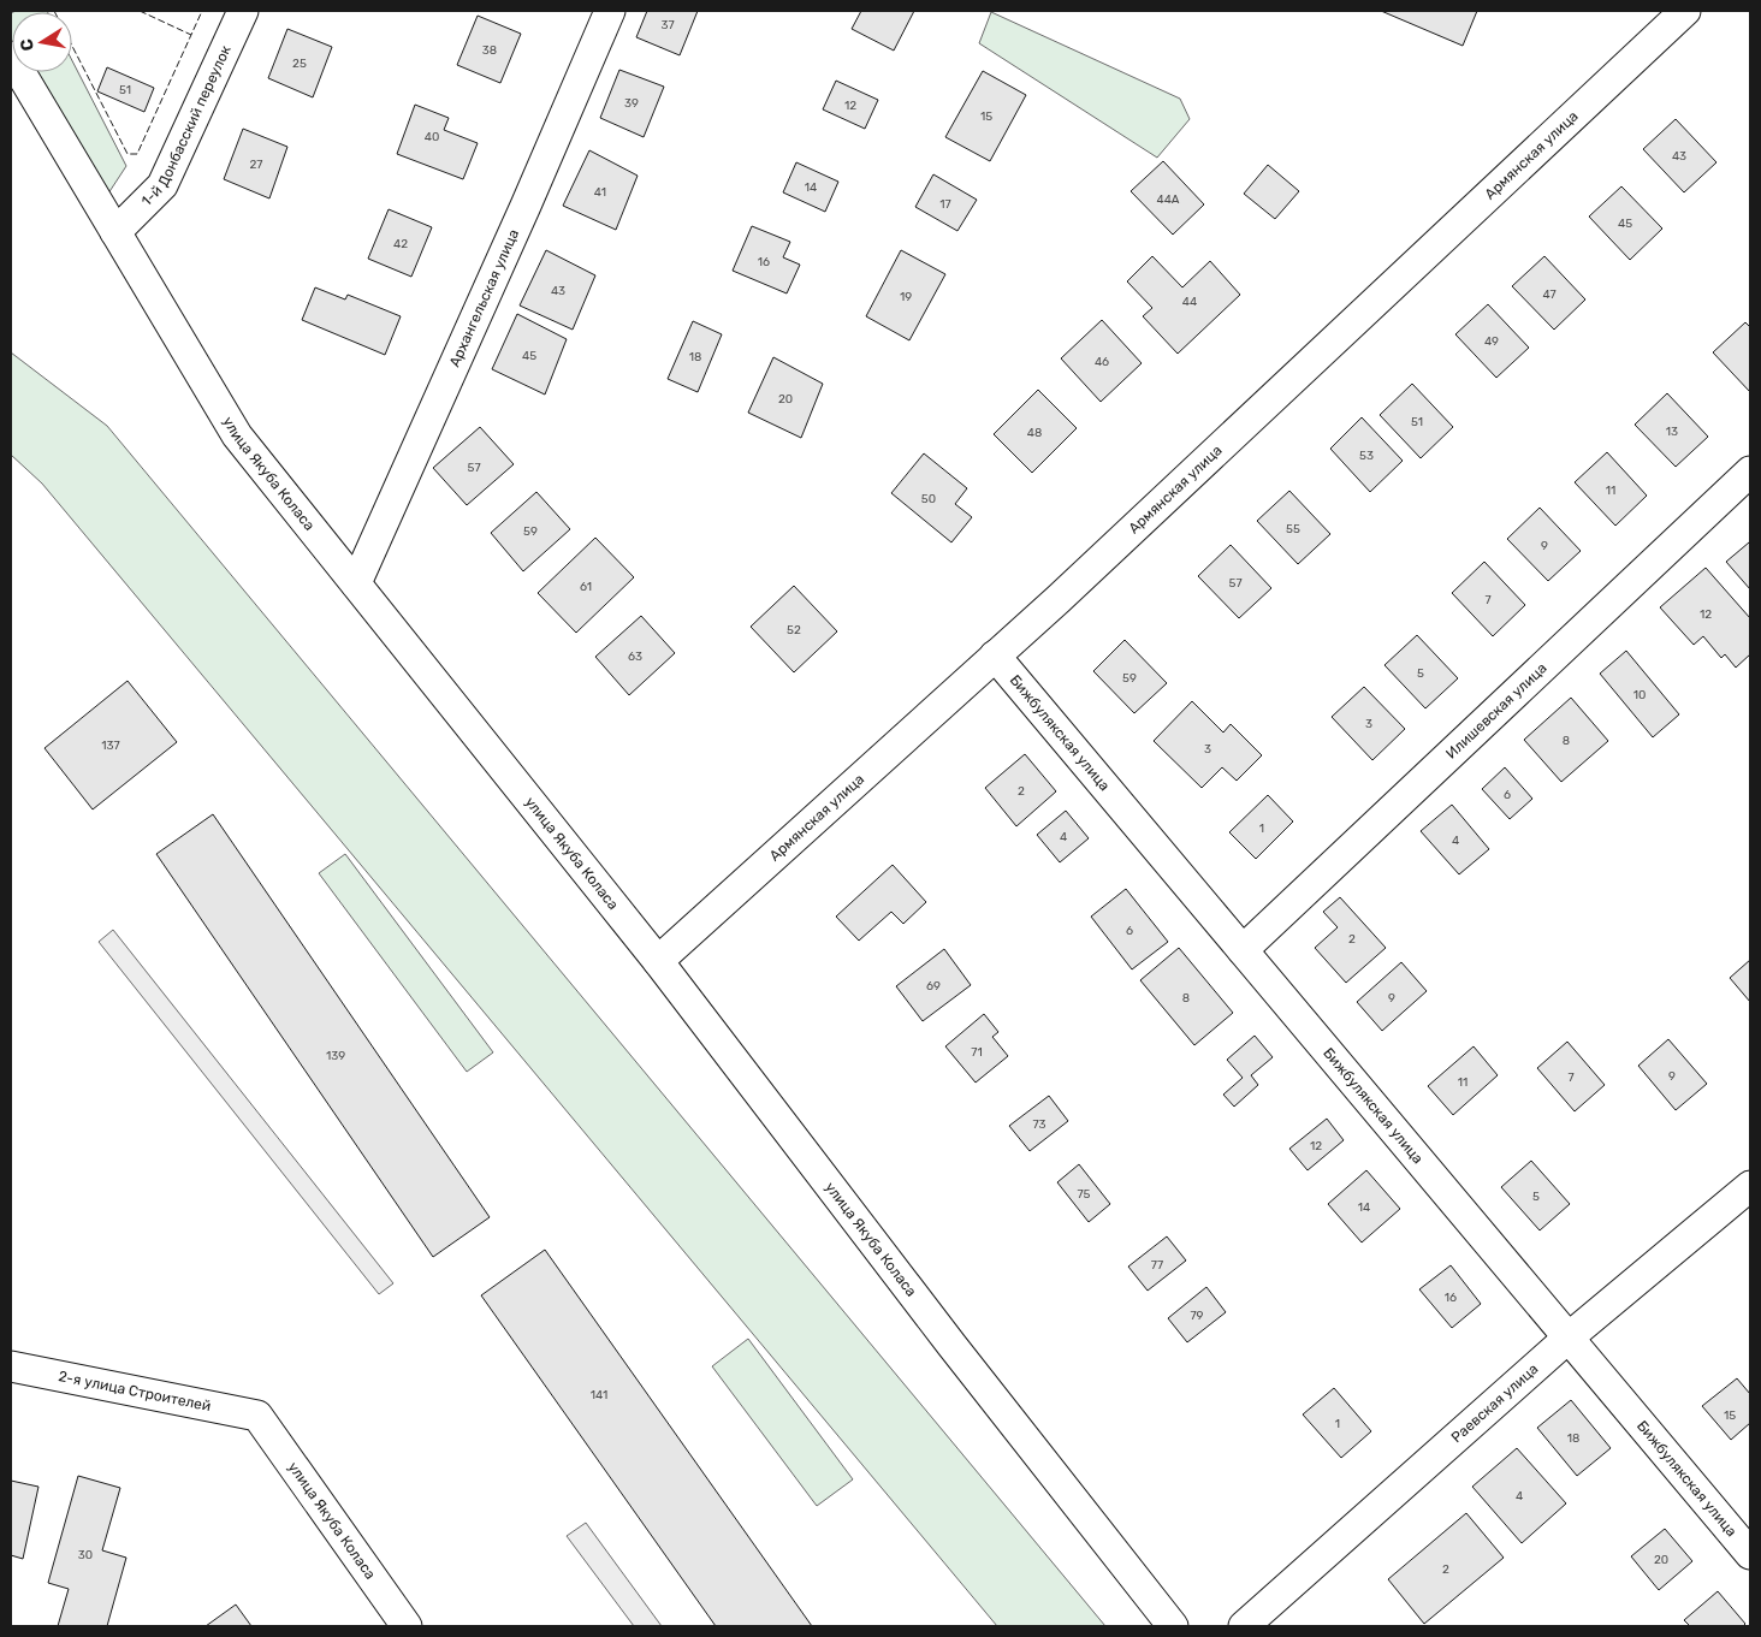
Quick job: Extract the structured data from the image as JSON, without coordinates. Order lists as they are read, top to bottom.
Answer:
{
  "streets": {
    "street": [
      "1-й Донбасский переулок",
      "Армянская улица",
      "Архангельская улица",
      "улица Якуба Коласа",
      "Илишевская улица",
      "Бижбулякская улица",
      "2-я улица Строителей",
      "Раевская улица"
    ]
  },
  "crossings": [
    ["1-й Донбасский переулок", "улица Якуба Коласа"],
    ["Армянская улица", "улица Якуба Коласа"],
    ["Армянская улица", "Бижбулякская улица"],
    ["Архангельская улица", "улица Якуба Коласа"],
    ["улица Якуба Коласа", "2-я улица Строителей"],
    ["Илишевская улица", "Бижбулякская улица"],
    ["Бижбулякская улица", "Раевская улица"]
  ],
  "house_numbers": [
    "37",
    "38",
    "25",
    "51",
    "39",
    "12",
    "15",
    "40",
    "43",
    "27",
    "14",
    "41",
    "44А",
    "17",
    "45",
    "42",
    "16",
    "43",
    "47",
    "19",
    "44",
    "49",
    "45",
    "18",
    "46",
    "20",
    "51",
    "13",
    "48",
    "53",
    "57",
    "11",
    "50",
    "55",
    "59",
    "9",
    "57",
    "61",
    "7",
    "12",
    "52",
    "63",
    "5",
    "59",
    "10",
    "3",
    "8",
    "137",
    "3",
    "2",
    "6",
    "1",
    "4",
    "4",
    "6",
    "2",
    "69",
    "8",
    "9",
    "71",
    "139",
    "9",
    "7",
    "11",
    "73",
    "12",
    "75",
    "5",
    "14",
    "77",
    "16",
    "79",
    "141",
    "15",
    "1",
    "18",
    "4",
    "30",
    "20",
    "2"
  ],
  "north": "left"
}
